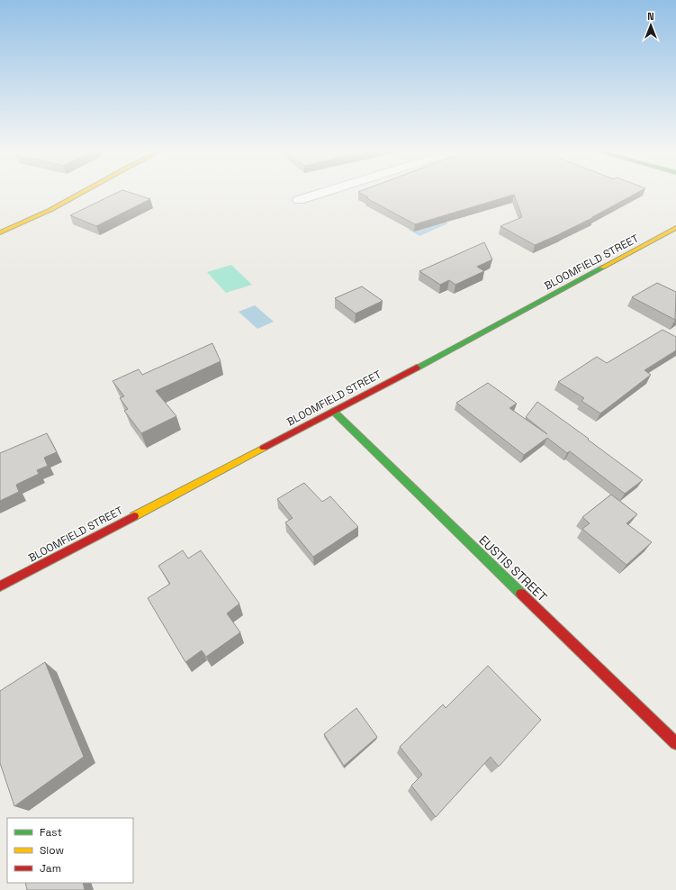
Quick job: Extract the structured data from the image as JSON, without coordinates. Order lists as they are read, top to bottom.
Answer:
{
  "streets": {
    "street": ["BLOOMFIELD STREET", "EUSTIS STREET"]
  },
  "crossings": [
    ["BLOOMFIELD STREET", "EUSTIS STREET"]
  ],
  "legend": ["Fast", "Slow", "Jam"],
  "north": "top"
}
